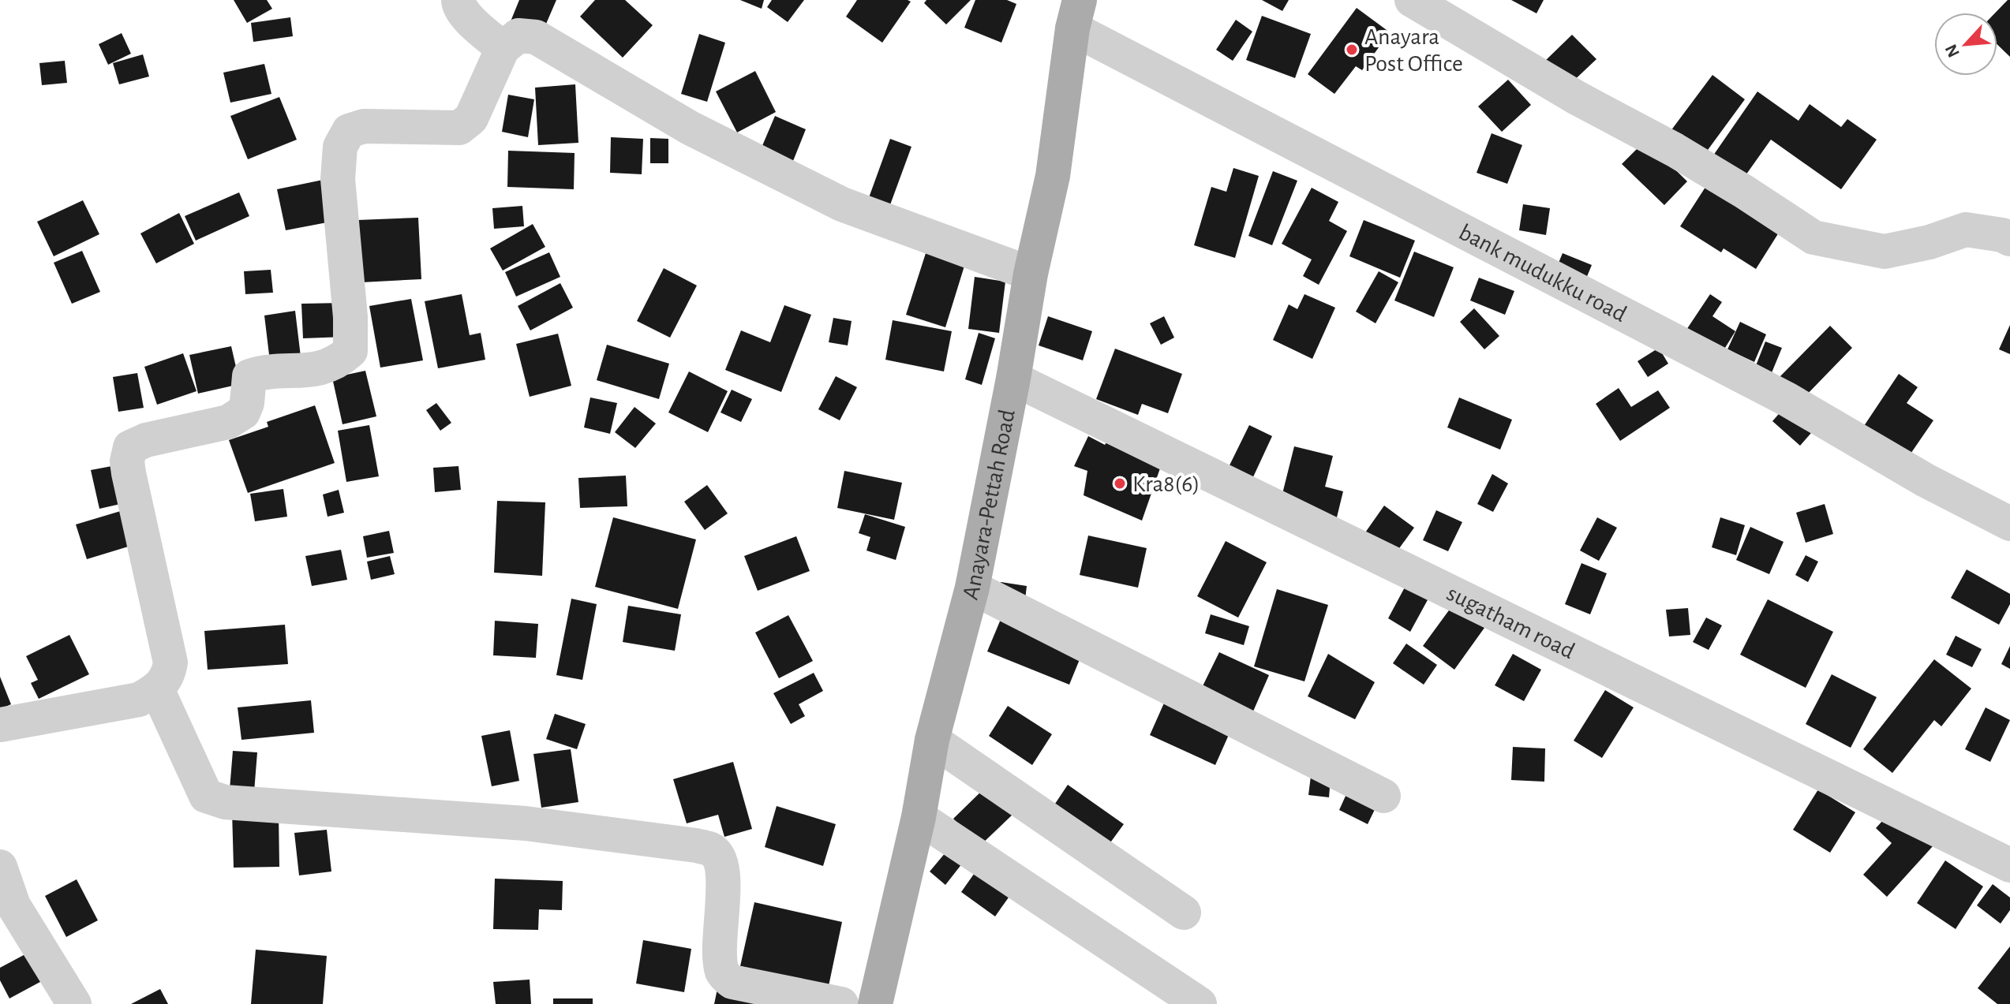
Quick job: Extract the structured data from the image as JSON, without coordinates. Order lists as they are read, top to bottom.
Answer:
{
  "streets": {
    "main road": ["Anayara-Pettah Road"],
    "street": ["bank mudukku road", "sugatham road"]
  },
  "crossings": [
    ["bank mudukku road", "Anayara-Pettah Road"],
    ["Anayara-Pettah Road", "sugatham road"]
  ],
  "places": ["Anayara Post Office", "Kra8(6)"],
  "north": "bottom left"
}
